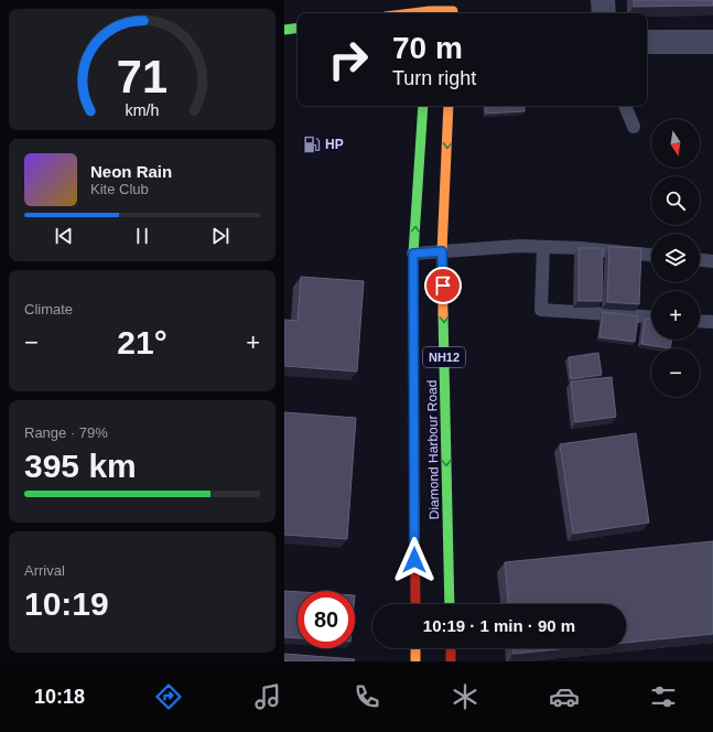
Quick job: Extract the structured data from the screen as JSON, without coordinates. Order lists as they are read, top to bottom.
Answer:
{
  "streets": {
    "highway": ["NH12", "Diamond Harbour Road"]
  },
  "places": {
    "fuel station": ["HP"]
  },
  "north": "bottom",
  "page": {
    "turn": ["70 m", "Turn right"],
    "map_buttons": ["+", "−"],
    "song": ["Neon Rain", "Kite Club"],
    "tile": [
      "Climate",
      ["Range · 79%", "395 km"],
      ["Arrival", "10:19"]
    ],
    "heat": ["−", "21°", "+"],
    "limit": "80",
    "trip": "10:19 · 1 min · 90 m",
    "tabs": "10:18",
    "gauge": ["71", "km/h"]
  }
}
